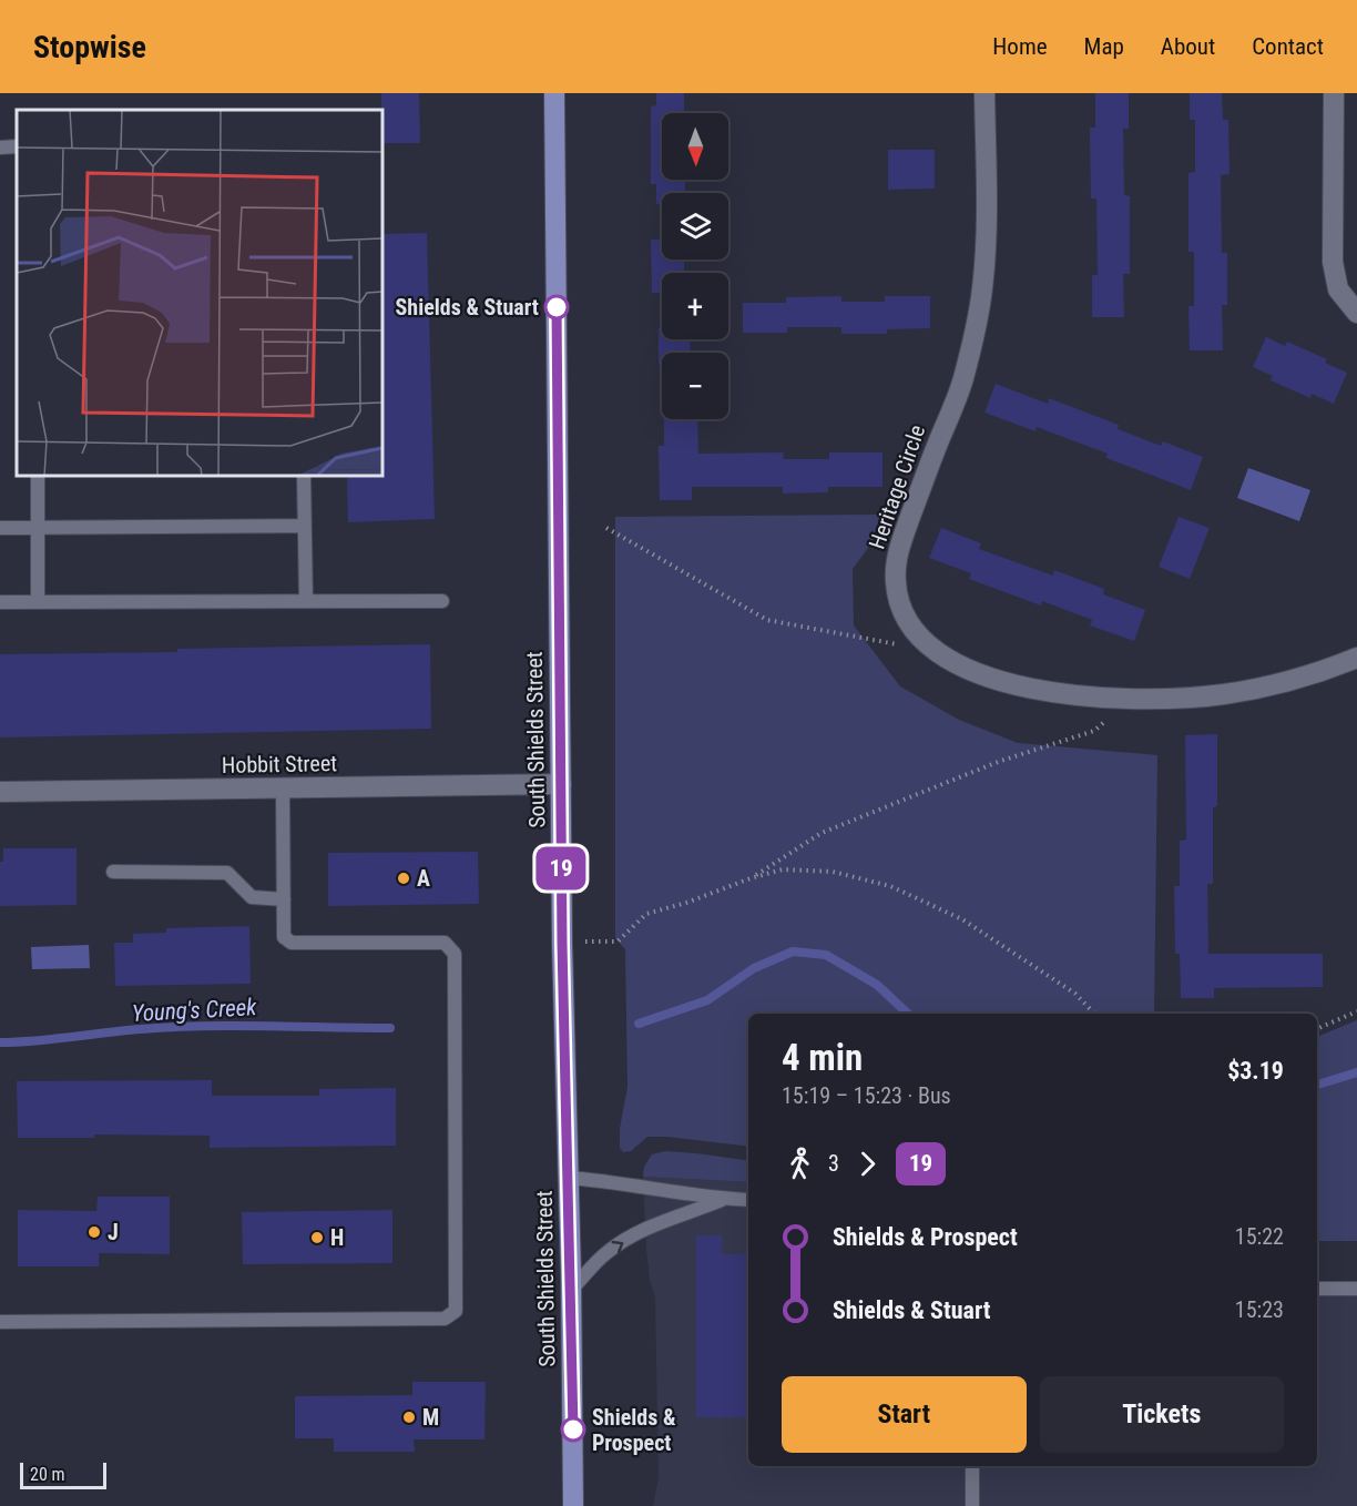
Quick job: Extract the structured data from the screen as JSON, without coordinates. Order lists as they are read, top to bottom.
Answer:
{
  "streets": {
    "main road": ["South Shields Street"],
    "street": ["Heritage Circle", "Hobbit Street"]
  },
  "crossings": [
    ["South Shields Street", "Hobbit Street"]
  ],
  "water": ["Young's Creek"],
  "places": [
    "Shields & Stuart",
    "A",
    "J",
    "H",
    "M",
    "Shields & Prospect"
  ],
  "lines": ["bus line 19"],
  "scale_bar": "20 m",
  "north": "bottom",
  "page": {
    "header": "Stopwise",
    "nav": [
      "Home",
      "Map",
      "About",
      "Contact"
    ],
    "on_map": "19",
    "map_buttons": ["+", "−"],
    "heading": ["4 min", "15:19 – 15:23 · Bus", "$3.19"],
    "legs": ["3", "19"],
    "list": [
      {
        "name": "Shields & Prospect",
        "value": "15:22"
      },
      {
        "name": "Shields & Stuart",
        "value": "15:23"
      }
    ],
    "buttons": ["Start", "Tickets"],
    "scale": "20 m"
  }
}
